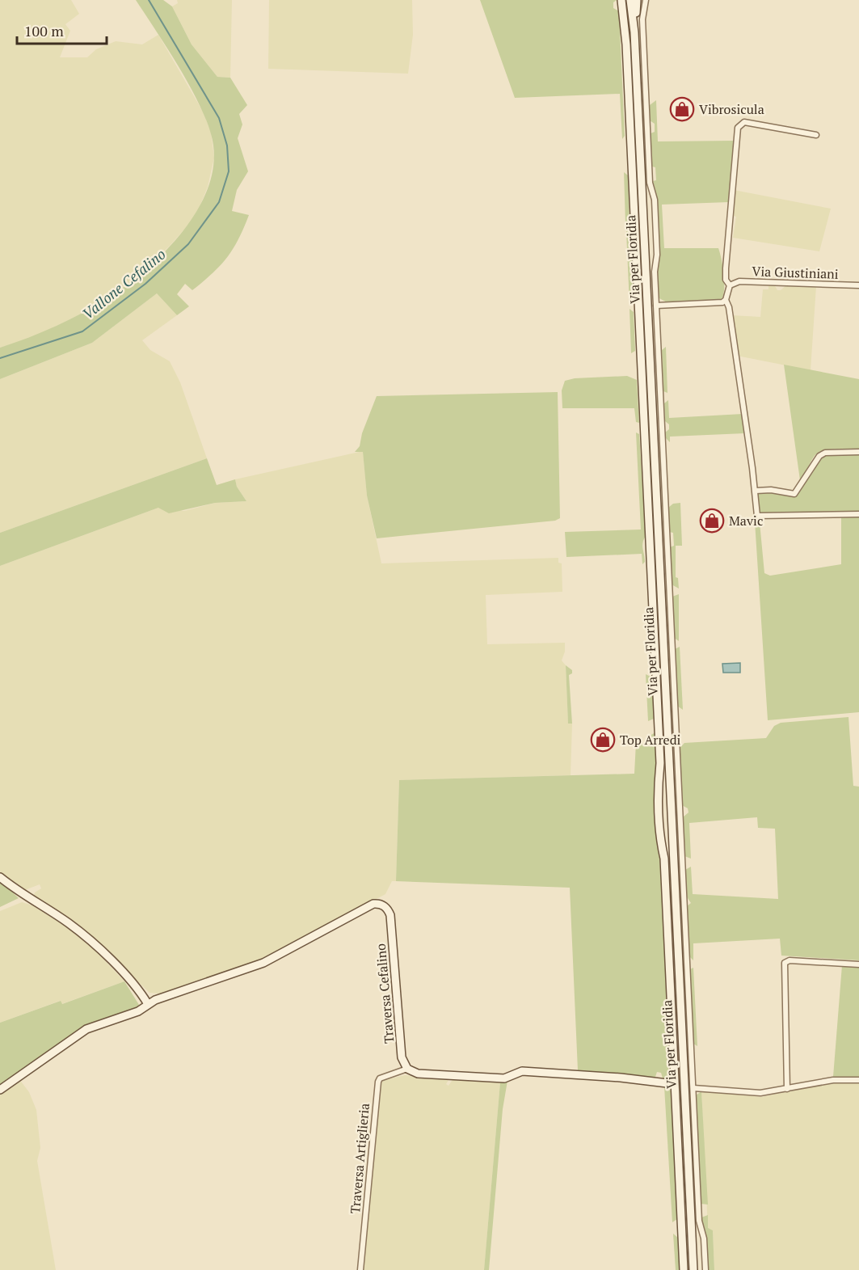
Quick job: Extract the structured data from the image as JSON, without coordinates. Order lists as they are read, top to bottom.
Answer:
{
  "streets": {
    "street": [
      "Via per Floridia",
      "Via Giustiniani",
      "Traversa Cefalino",
      "Traversa Artiglieria"
    ]
  },
  "crossings": [
    ["Traversa Cefalino", "Traversa Artiglieria"]
  ],
  "water": ["Vallone Cefalino"],
  "places": {
    "shop": ["Vibrosicula", "Mavic", "Top Arredi"]
  },
  "scale_bar": "100 m"
}
